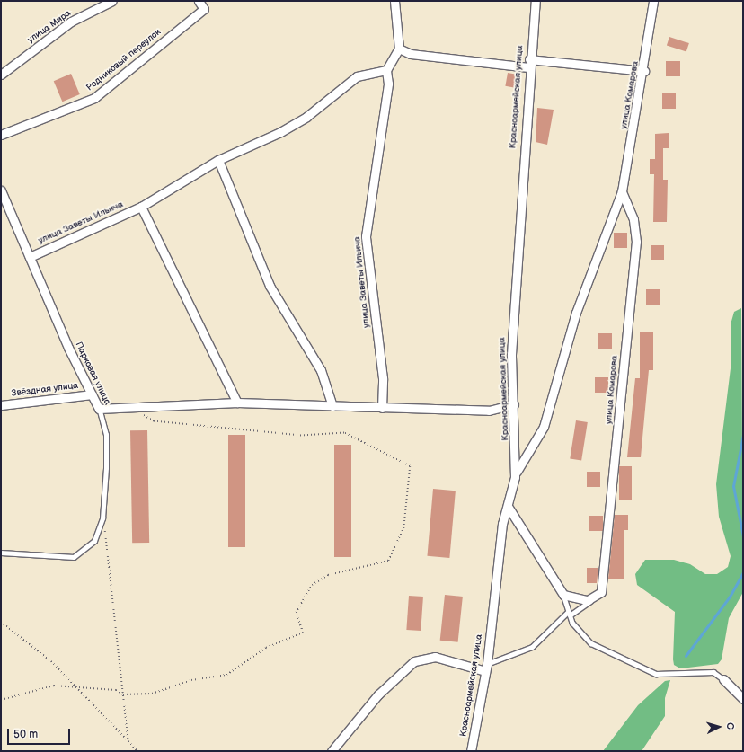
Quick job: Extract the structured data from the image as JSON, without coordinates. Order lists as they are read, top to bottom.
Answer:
{
  "streets": {
    "street": [
      "улица Мира",
      "Родниковый переулок",
      "улица Комарова",
      "Красноармейская улица",
      "улица Заветы Ильича",
      "Парковая улица",
      "Звёздная улица"
    ]
  },
  "crossings": [
    ["улица Комарова", "Красноармейская улица"],
    ["улица Заветы Ильича", "Парковая улица"],
    ["Парковая улица", "Звёздная улица"]
  ],
  "scale_bar": "50 m",
  "north": "right"
}
